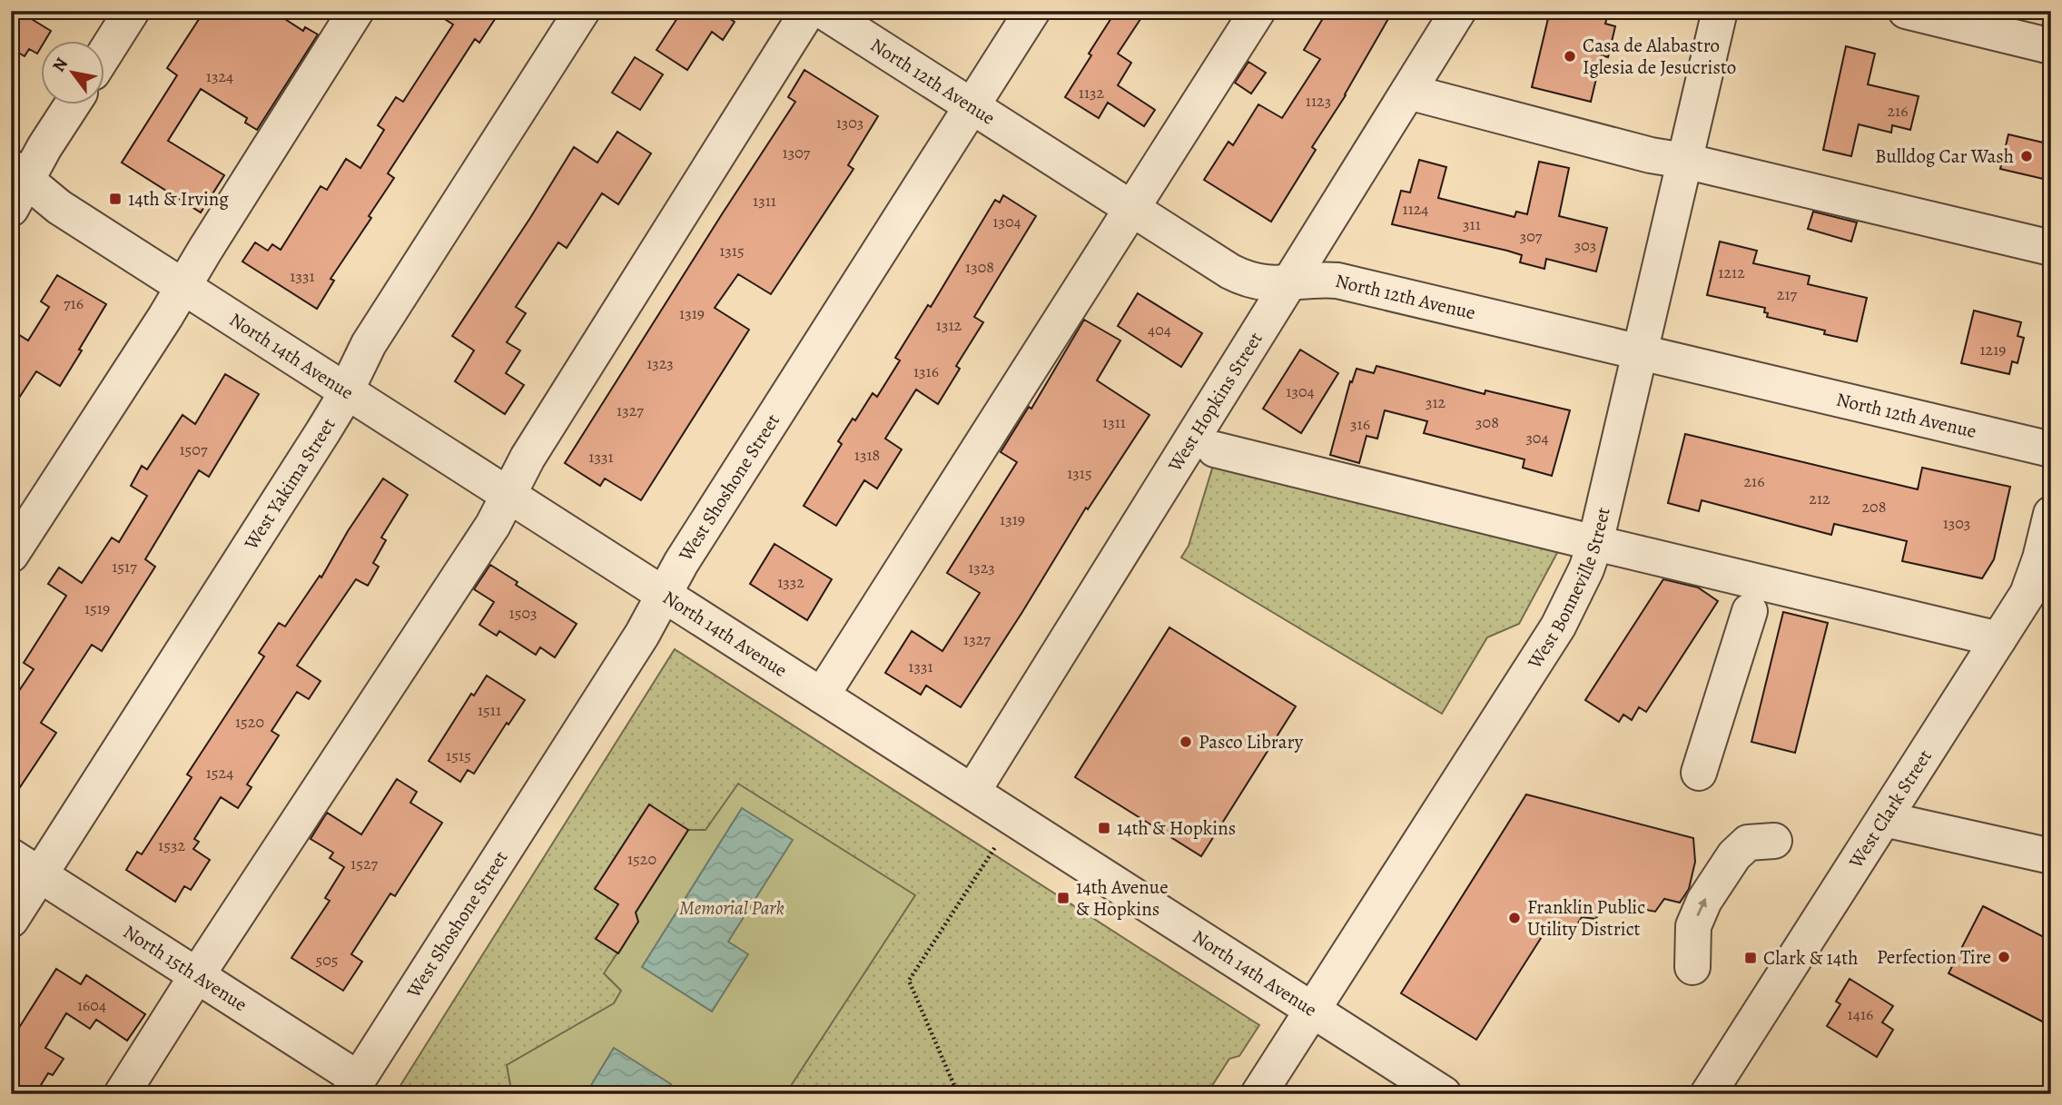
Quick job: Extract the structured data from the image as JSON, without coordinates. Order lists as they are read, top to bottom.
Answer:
{
  "streets": {
    "street": [
      "North 12th Avenue",
      "North 14th Avenue",
      "West Hopkins Street",
      "West Yakima Street",
      "West Shoshone Street",
      "West Bonneville Street",
      "West Clark Street",
      "North 15th Avenue"
    ]
  },
  "crossings": [
    ["North 12th Avenue", "West Hopkins Street"],
    ["North 12th Avenue", "West Shoshone Street"],
    ["North 12th Avenue", "West Bonneville Street"],
    ["North 14th Avenue", "West Hopkins Street"],
    ["North 14th Avenue", "West Yakima Street"],
    ["North 14th Avenue", "West Shoshone Street"],
    ["North 14th Avenue", "West Bonneville Street"],
    ["West Yakima Street", "North 15th Avenue"],
    ["West Shoshone Street", "North 15th Avenue"]
  ],
  "parks": ["Memorial Park"],
  "places": {
    "other": [
      "Casa de Alabastro Iglesia de Jesucristo",
      "Bulldog Car Wash",
      "Pasco Library",
      "Franklin Public Utility District",
      "Perfection Tire"
    ],
    "transit": [
      "14th & Irving",
      "14th & Hopkins",
      "14th Avenue & Hopkins",
      "Clark & 14th"
    ]
  },
  "house_numbers": [
    "1324",
    "1132",
    "1123",
    "216",
    "1303",
    "1307",
    "1311",
    "1124",
    "1304",
    "311",
    "307",
    "303",
    "1315",
    "1308",
    "1212",
    "1331",
    "217",
    "716",
    "1319",
    "1312",
    "404",
    "1219",
    "1323",
    "1316",
    "1304",
    "312",
    "1327",
    "1311",
    "308",
    "316",
    "304",
    "1507",
    "1318",
    "1331",
    "1315",
    "216",
    "212",
    "208",
    "1319",
    "1303",
    "1517",
    "1323",
    "1332",
    "1519",
    "1503",
    "1327",
    "1331",
    "1511",
    "1520",
    "1515",
    "1524",
    "1532",
    "1520",
    "1527",
    "505",
    "1604",
    "1416"
  ],
  "north": "top left"
}
